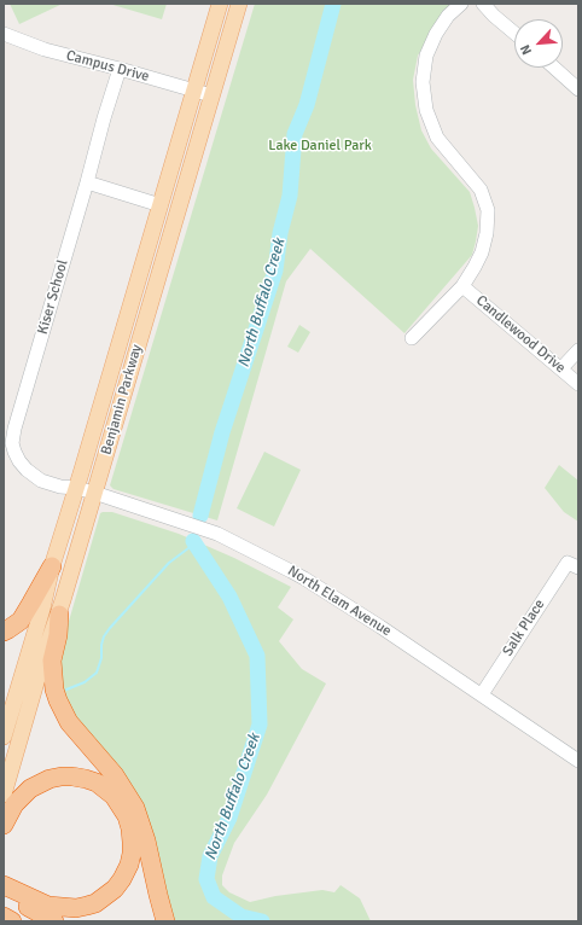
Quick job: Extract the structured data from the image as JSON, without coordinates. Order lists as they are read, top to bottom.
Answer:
{
  "streets": {
    "main road": ["Benjamin Parkway"],
    "street": [
      "Campus Drive",
      "Kiser School",
      "Candlewood Drive",
      "North Elam Avenue",
      "Salk Place"
    ]
  },
  "crossings": [
    ["Campus Drive", "Kiser School"],
    ["Campus Drive", "Benjamin Parkway"],
    ["Kiser School", "Benjamin Parkway"],
    ["Kiser School", "North Elam Avenue"],
    ["Benjamin Parkway", "North Elam Avenue"],
    ["North Elam Avenue", "Salk Place"]
  ],
  "water": ["North Buffalo Creek"],
  "parks": ["Lake Daniel Park"],
  "north": "bottom left"
}
